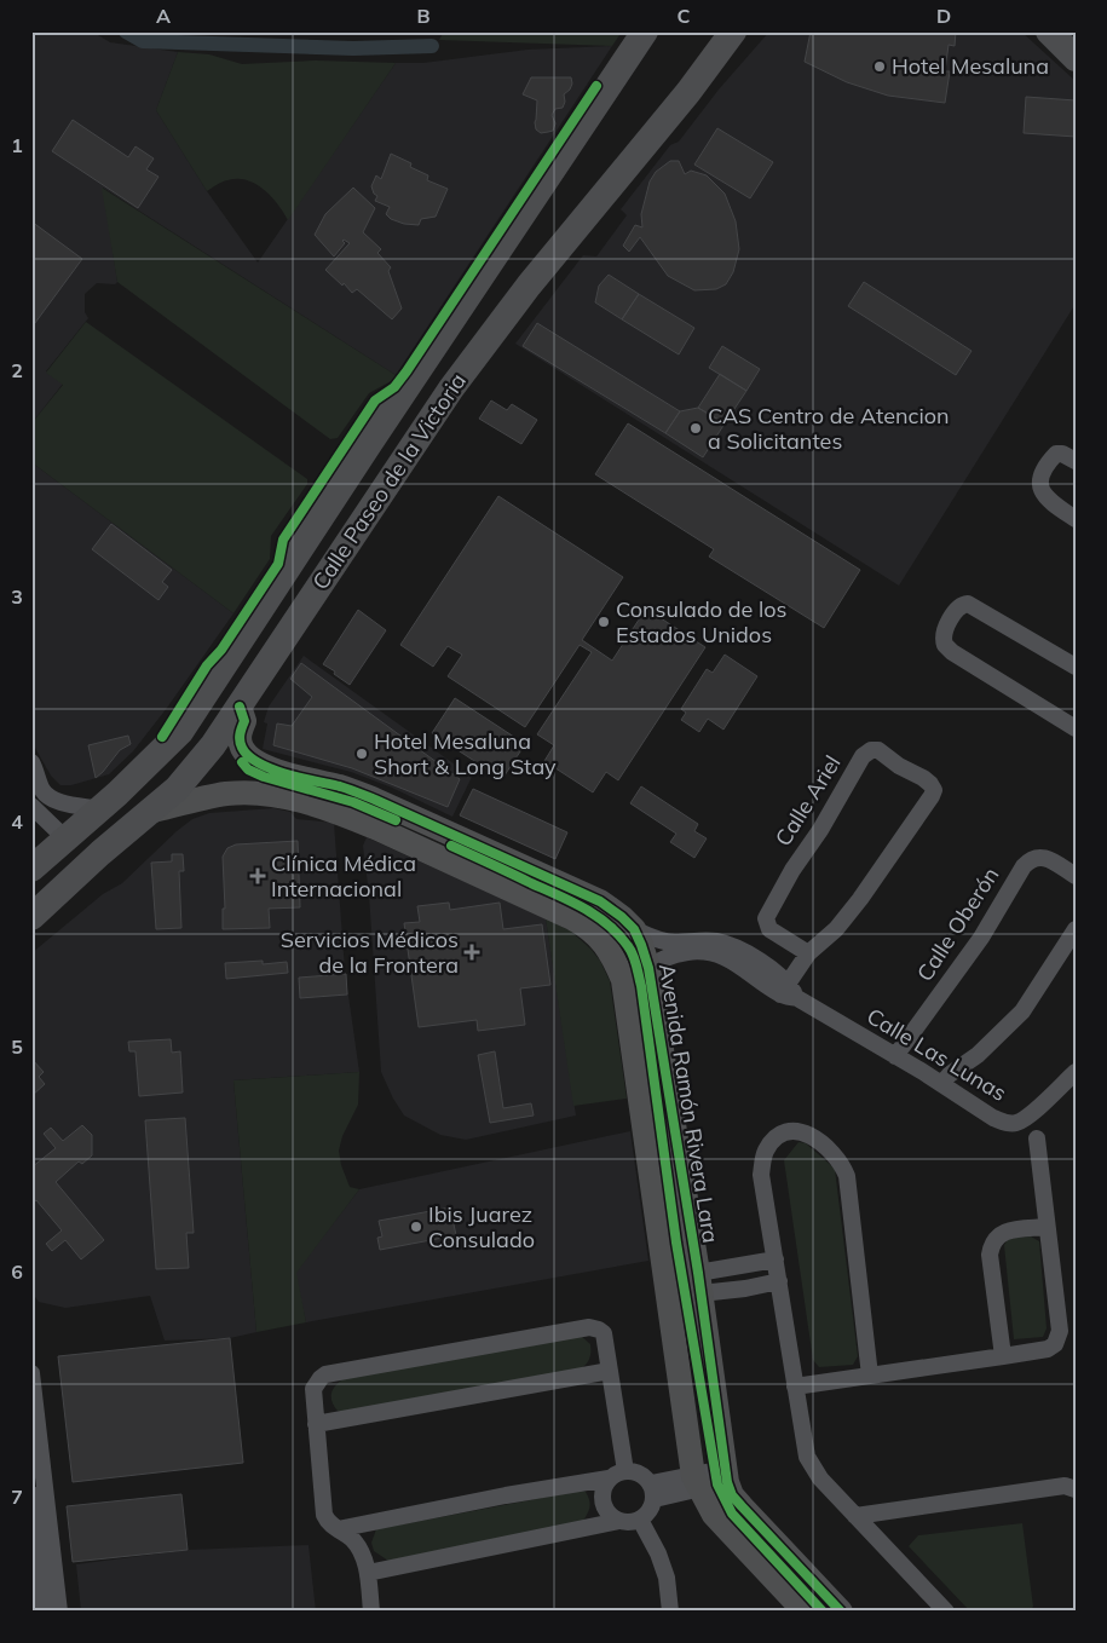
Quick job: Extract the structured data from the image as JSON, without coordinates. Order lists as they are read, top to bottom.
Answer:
{
  "streets": {
    "main road": ["Calle Paseo de la Victoria"],
    "street": [
      "Calle Ariel",
      "Calle Oberón",
      "Calle Las Lunas",
      "Avenida Ramón Rivera Lara"
    ]
  },
  "crossings": [
    ["Calle Paseo de la Victoria", "Avenida Ramón Rivera Lara"],
    ["Calle Ariel", "Calle Las Lunas"],
    ["Calle Oberón", "Calle Las Lunas"],
    ["Calle Las Lunas", "Avenida Ramón Rivera Lara"]
  ],
  "places": {
    "other": [
      "Hotel Mesaluna",
      "CAS Centro de Atencion a Solicitantes",
      "Consulado de los Estados Unidos",
      "Hotel Mesaluna Short & Long Stay",
      "Ibis Juarez Consulado"
    ],
    "health": ["Clínica Médica Internacional", "Servicios Médicos de la Frontera"]
  },
  "grid": {
    "columns": [
      "A",
      "B",
      "C",
      "D"
    ],
    "rows": [
      "1",
      "2",
      "3",
      "4",
      "5",
      "6",
      "7"
    ]
  }
}
